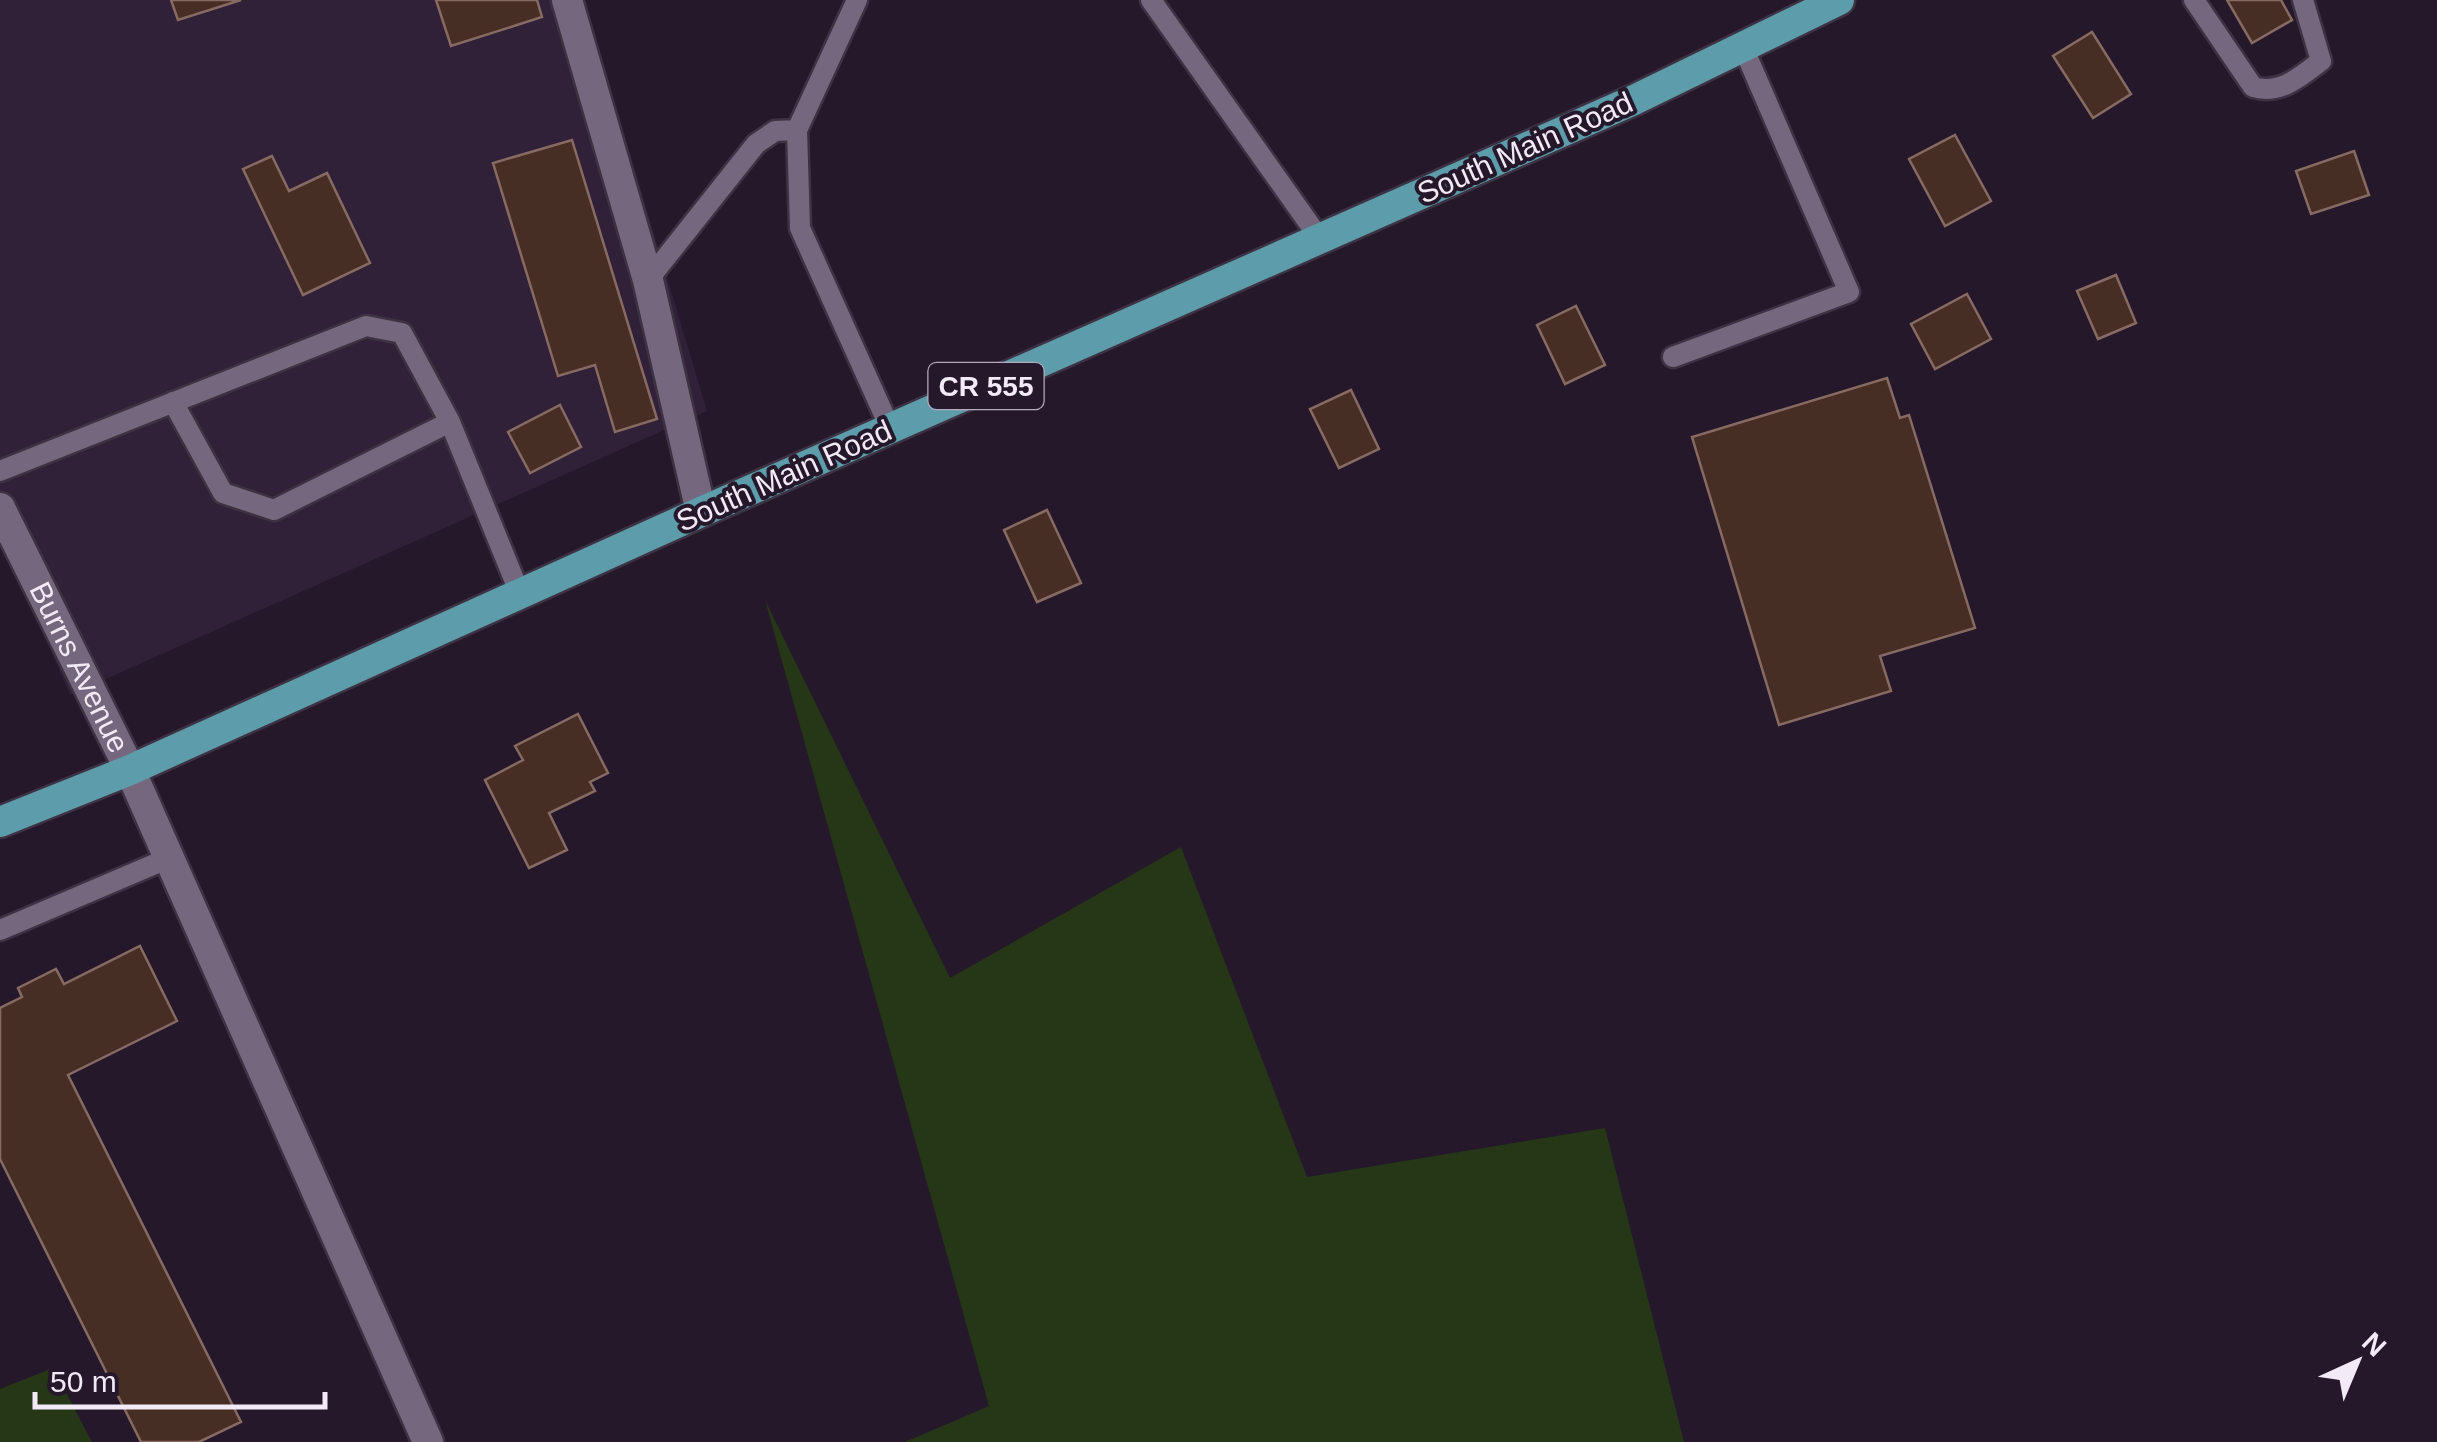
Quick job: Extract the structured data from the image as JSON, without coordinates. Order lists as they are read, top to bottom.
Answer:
{
  "streets": {
    "main road": ["South Main Road", "CR 555"],
    "street": ["Burns Avenue"]
  },
  "crossings": [
    ["South Main Road", "Burns Avenue"]
  ],
  "scale_bar": "50 m",
  "north": "top right"
}
